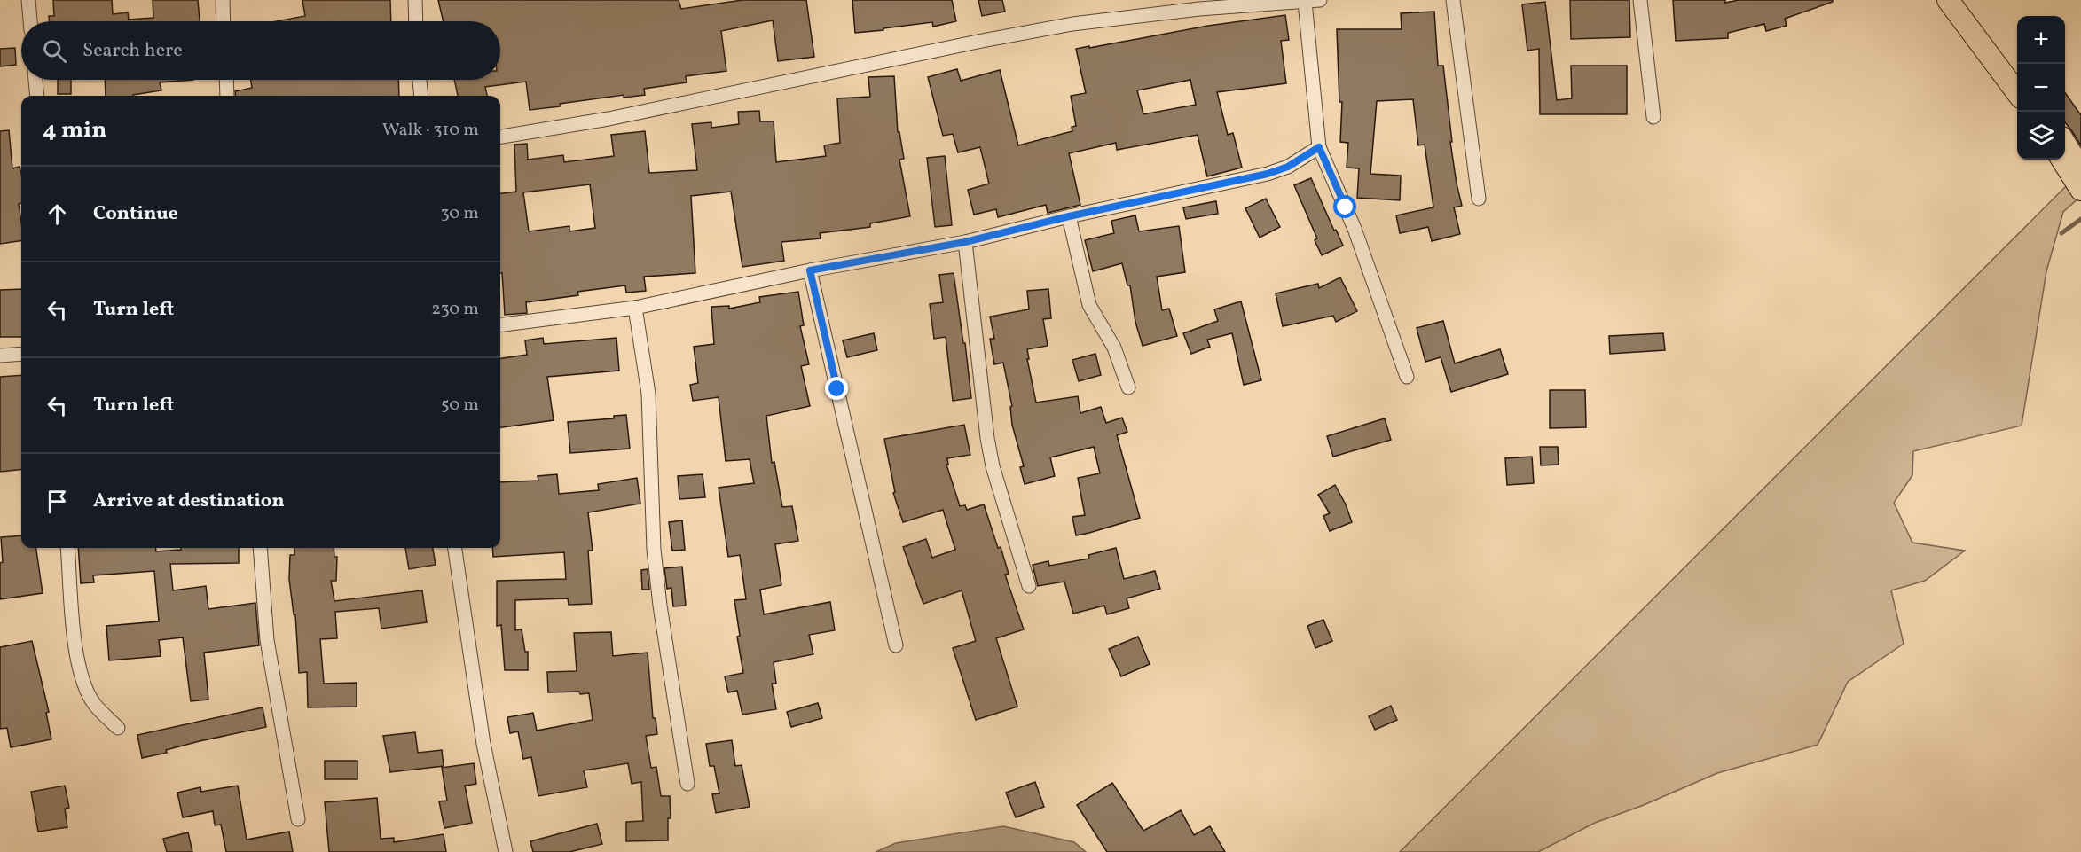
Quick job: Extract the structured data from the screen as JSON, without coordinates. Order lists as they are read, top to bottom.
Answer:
{
  "page": {
    "map_buttons": ["+", "−"],
    "search": "Search here",
    "heading": ["4 min", "Walk · 310 m"],
    "list": [
      ["Continue", "30 m"],
      ["Turn left", "230 m"],
      ["Turn left", "50 m"],
      "Arrive at destination"
    ]
  }
}
